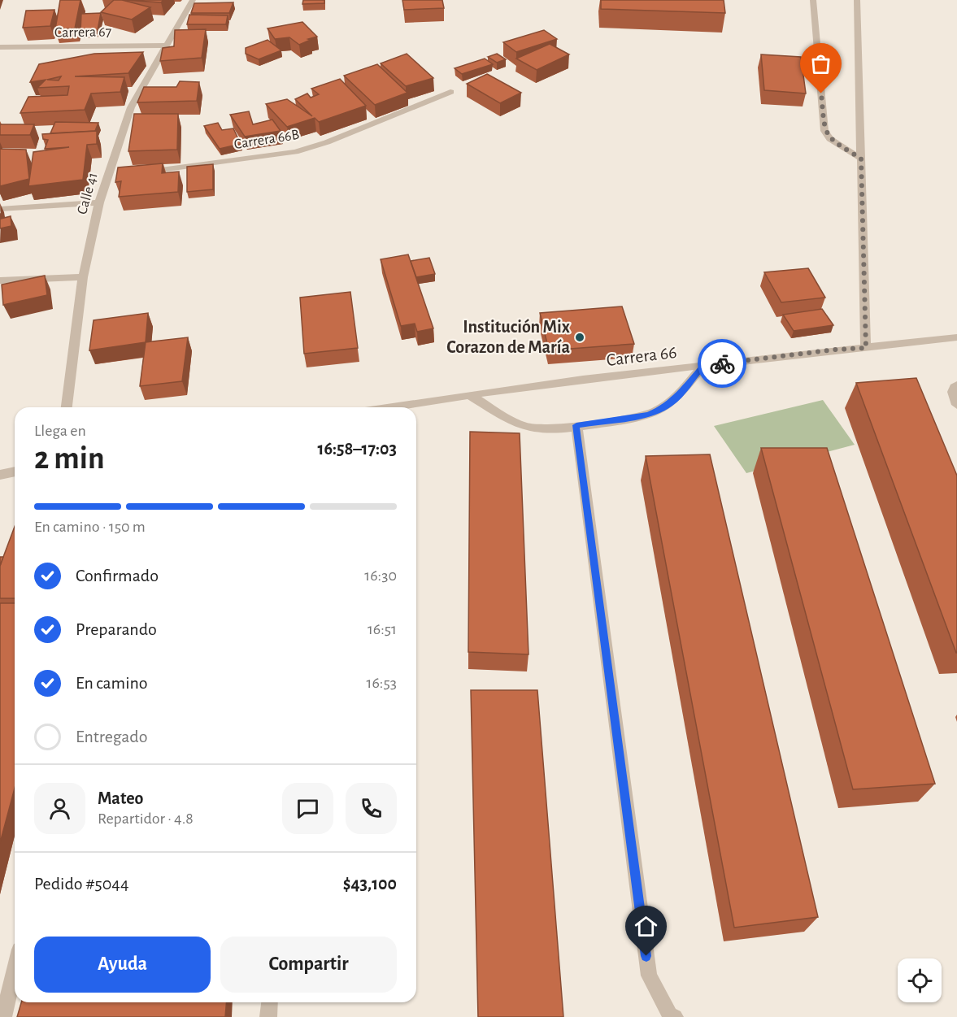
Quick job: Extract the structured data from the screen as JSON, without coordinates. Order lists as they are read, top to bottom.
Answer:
{
  "streets": {
    "street": [
      "Carrera 67",
      "Carrera 66B",
      "Calle 41",
      "Carrera 66"
    ]
  },
  "crossings": [
    ["Carrera 67", "Calle 41"]
  ],
  "places": ["Institución Mix Corazon de María"],
  "page": {
    "heading": ["2 min", "Llega en", "16:58–17:03"],
    "panel": [
      "Mateo",
      "Repartidor · 4.8",
      "Pedido #5044",
      "$43,100"
    ],
    "bar": "En camino · 150 m",
    "list": [
      ["Confirmado", "16:30"],
      ["Preparando", "16:51"],
      ["En camino", "16:53"],
      "Entregado"
    ],
    "buttons": ["Ayuda", "Compartir"]
  }
}
